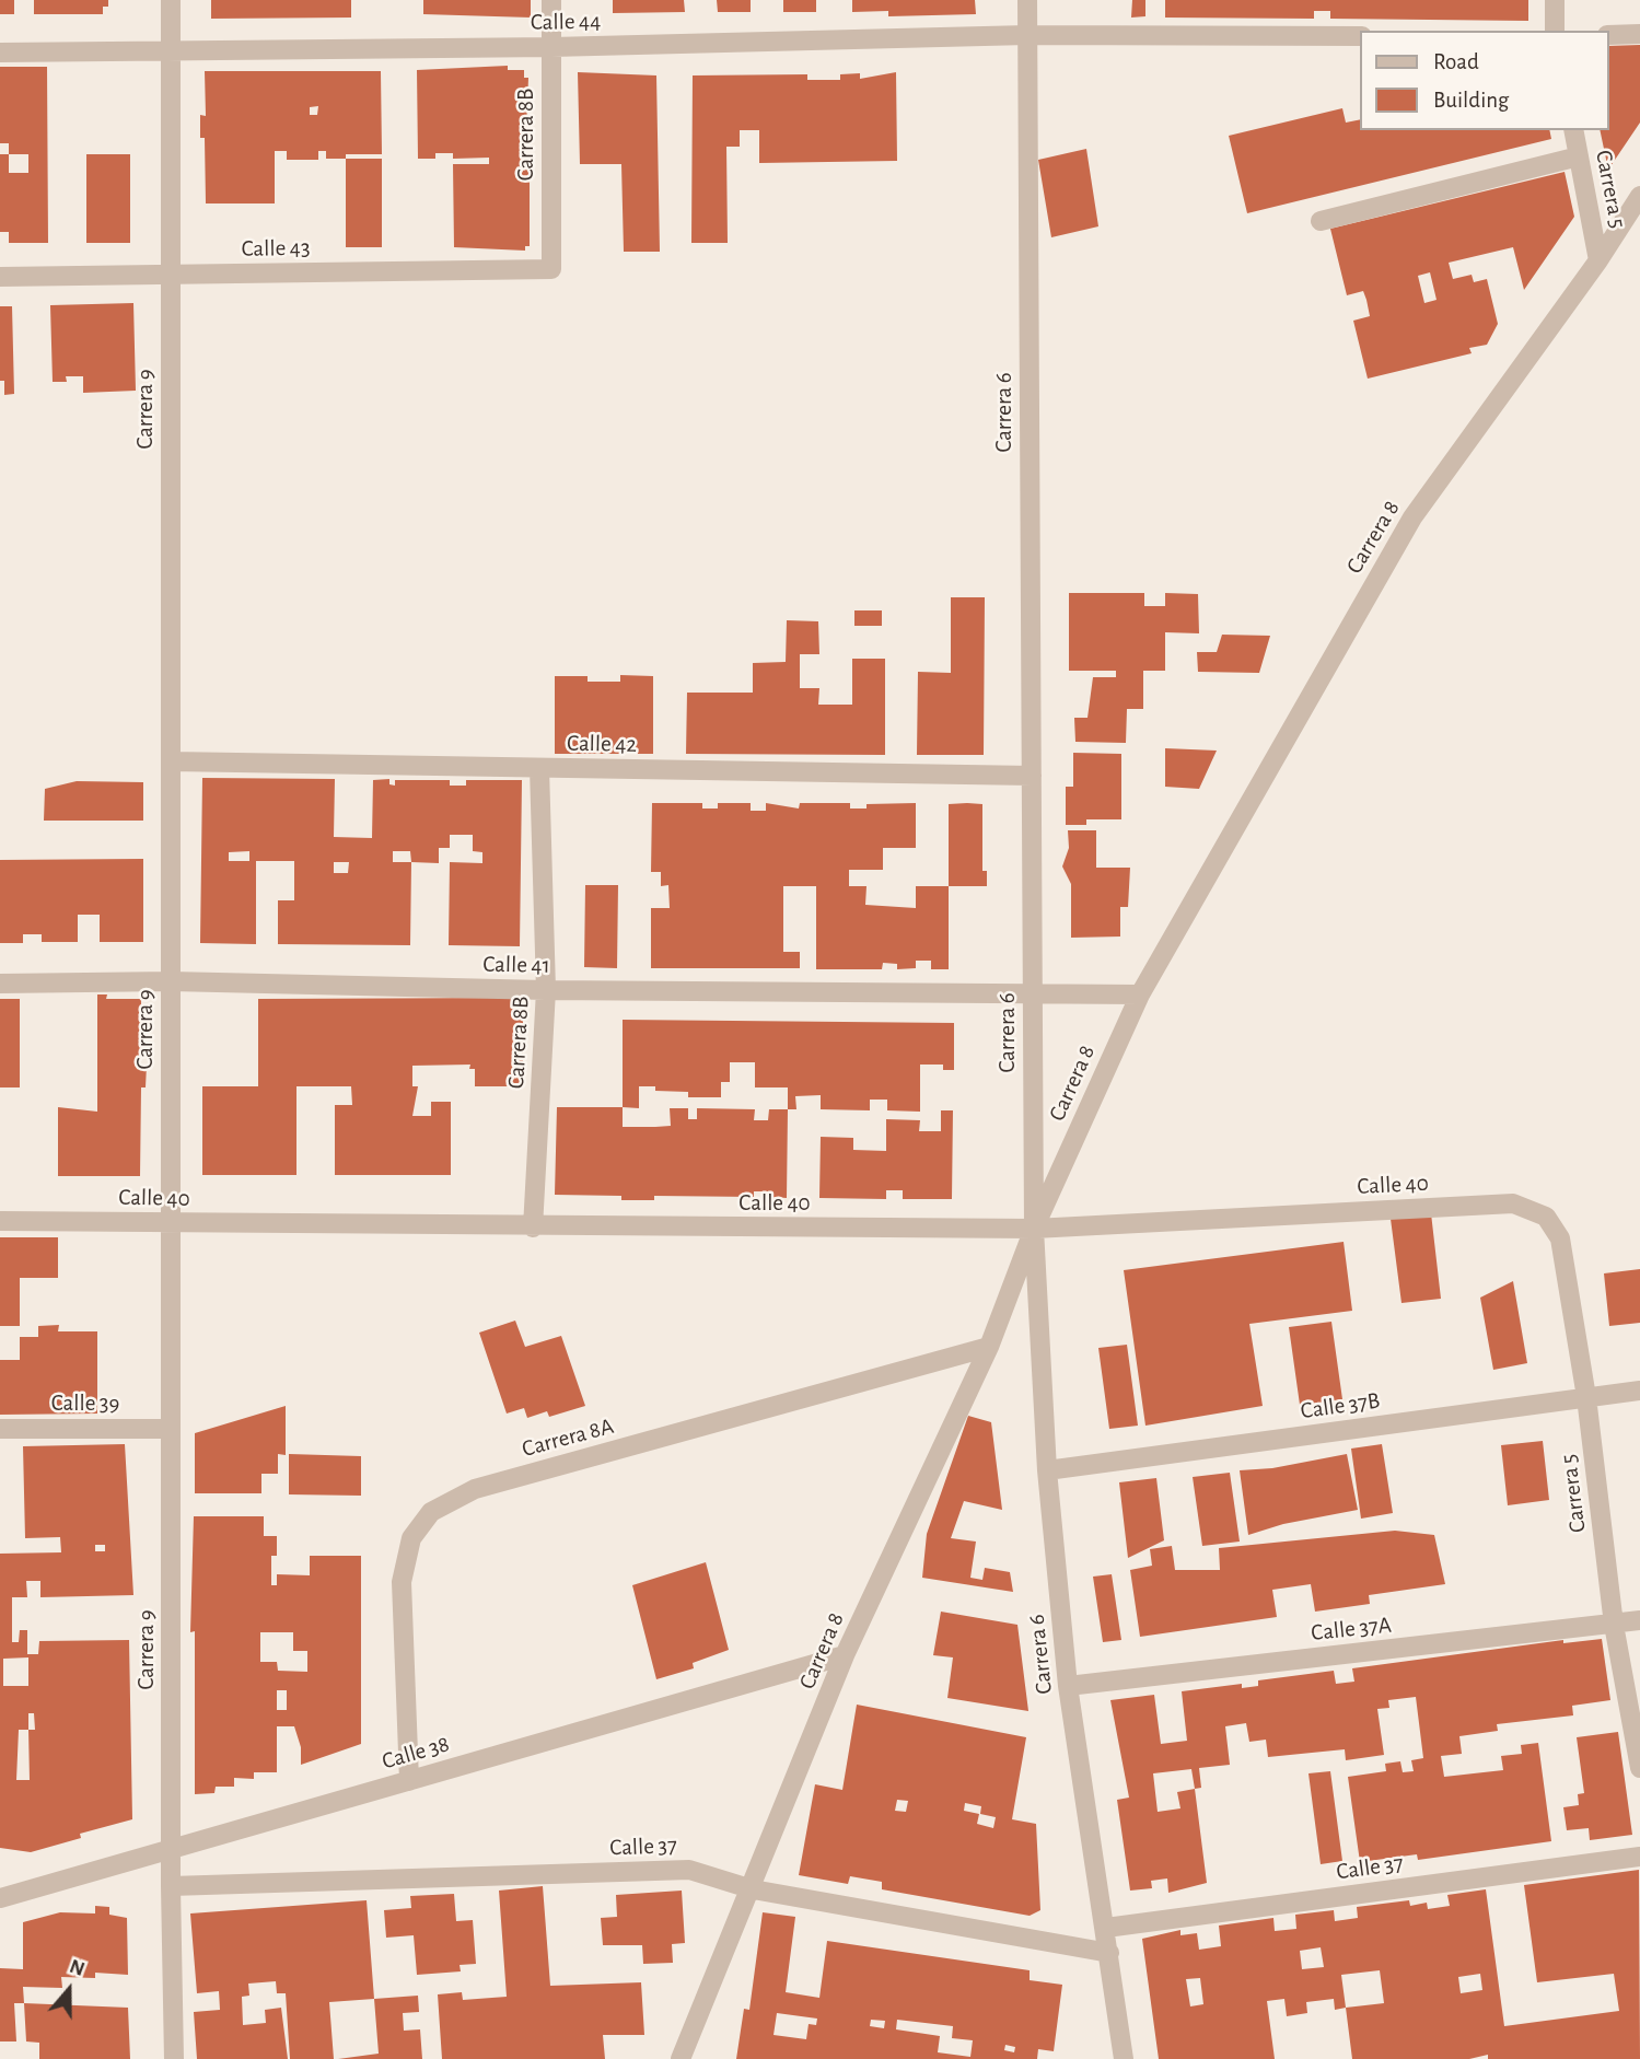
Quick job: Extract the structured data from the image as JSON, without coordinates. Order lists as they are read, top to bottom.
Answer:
{
  "streets": {
    "street": [
      "Calle 44",
      "Carrera 8B",
      "Carrera 5",
      "Calle 43",
      "Carrera 9",
      "Carrera 6",
      "Carrera 8",
      "Calle 42",
      "Calle 41",
      "Calle 40",
      "Calle 39",
      "Calle 37B",
      "Carrera 8A",
      "Calle 37A",
      "Calle 38",
      "Calle 37"
    ]
  },
  "crossings": [
    ["Calle 44", "Carrera 8B"],
    ["Calle 44", "Carrera 9"],
    ["Calle 44", "Carrera 6"],
    ["Carrera 8B", "Calle 43"],
    ["Carrera 8B", "Calle 42"],
    ["Carrera 8B", "Calle 41"],
    ["Carrera 8B", "Calle 40"],
    ["Carrera 5", "Carrera 8"],
    ["Carrera 5", "Calle 40"],
    ["Carrera 5", "Calle 37B"],
    ["Carrera 5", "Calle 37A"],
    ["Calle 43", "Carrera 9"],
    ["Carrera 9", "Calle 42"],
    ["Carrera 9", "Calle 41"],
    ["Carrera 9", "Calle 40"],
    ["Carrera 9", "Calle 39"],
    ["Carrera 9", "Calle 38"],
    ["Carrera 9", "Calle 37"],
    ["Carrera 6", "Carrera 8"],
    ["Carrera 6", "Calle 42"],
    ["Carrera 6", "Calle 41"],
    ["Carrera 6", "Calle 40"],
    ["Carrera 6", "Calle 37B"],
    ["Carrera 6", "Calle 37A"],
    ["Carrera 6", "Calle 37"],
    ["Carrera 8", "Calle 41"],
    ["Carrera 8", "Calle 40"],
    ["Carrera 8", "Carrera 8A"],
    ["Carrera 8", "Calle 38"],
    ["Carrera 8", "Calle 37"],
    ["Carrera 8A", "Calle 38"]
  ],
  "legend": ["Road", "Building"],
  "north": "top"
}
